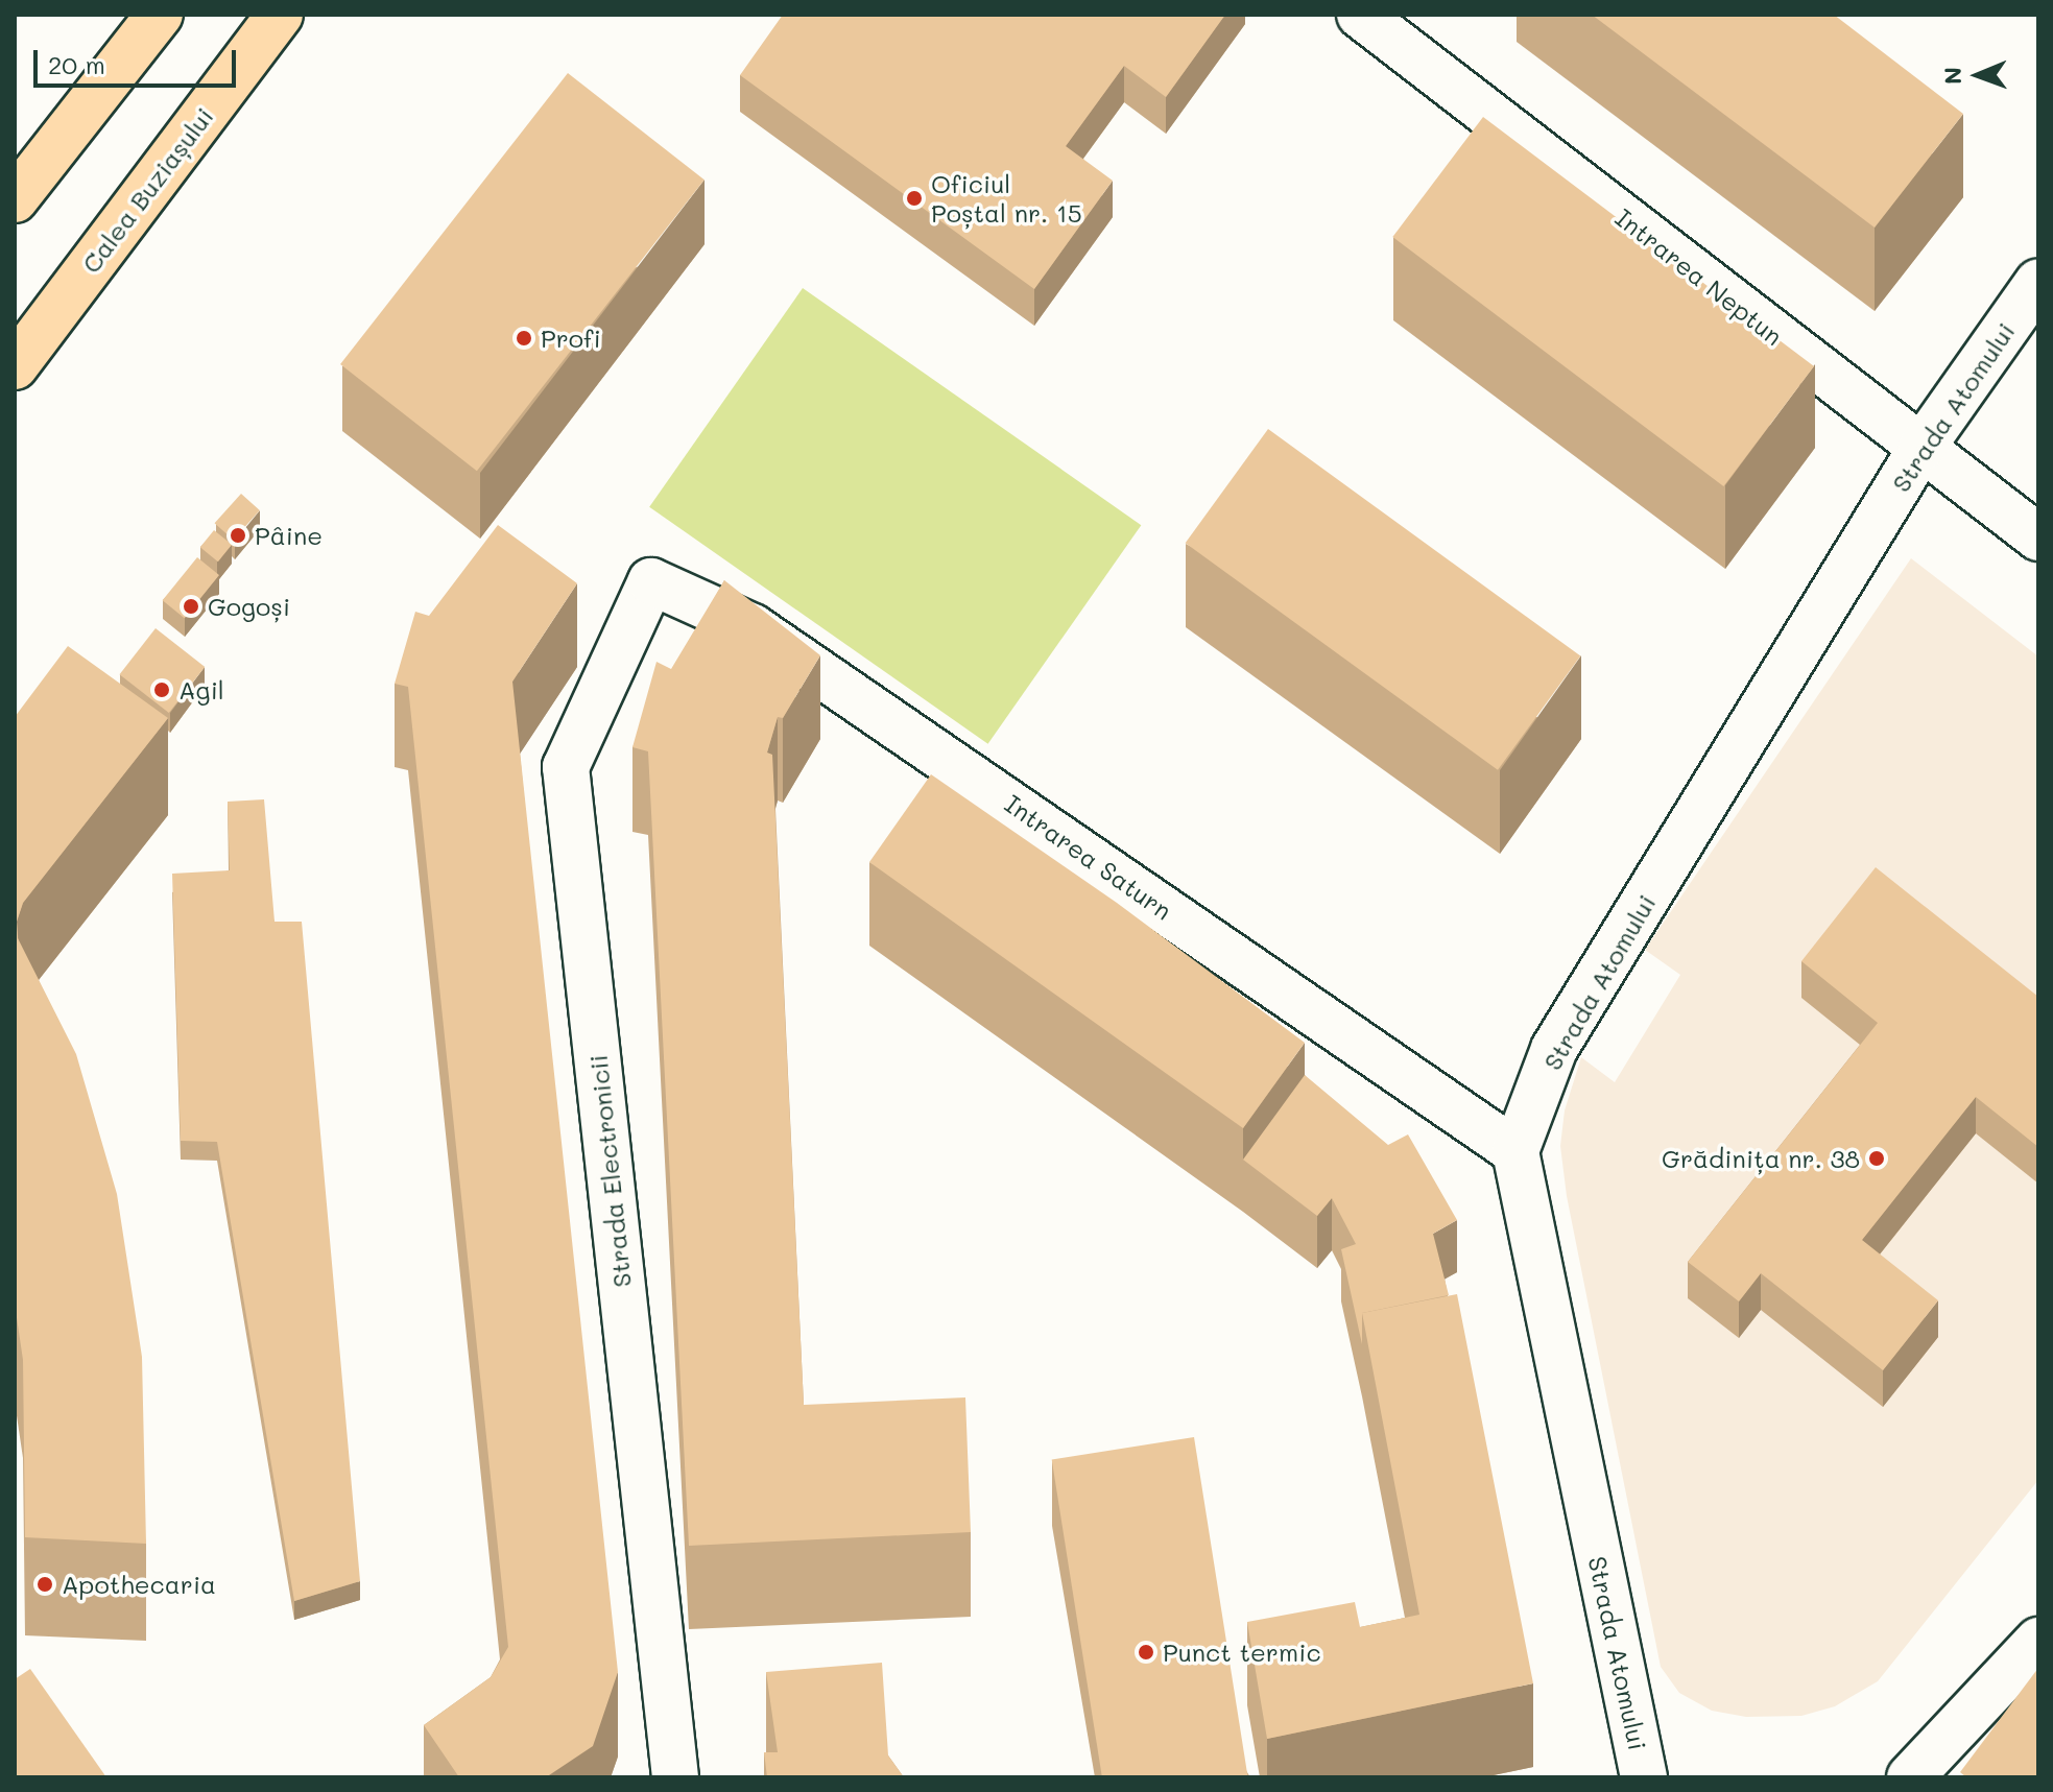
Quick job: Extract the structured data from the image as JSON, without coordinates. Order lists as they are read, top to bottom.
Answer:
{
  "streets": {
    "main road": ["Calea Buziașului"],
    "street": [
      "Intrarea Neptun",
      "Strada Atomului",
      "Intrarea Saturn",
      "Strada Electronicii"
    ]
  },
  "crossings": [
    ["Intrarea Neptun", "Strada Atomului"],
    ["Strada Atomului", "Intrarea Saturn"],
    ["Intrarea Saturn", "Strada Electronicii"]
  ],
  "places": [
    "Oficiul Poștal nr. 15",
    "Profi",
    "Pâine",
    "Gogoși",
    "Agil",
    "Grădinița nr. 38",
    "Apothecaria",
    "Punct termic"
  ],
  "scale_bar": "20 m",
  "north": "left"
}
